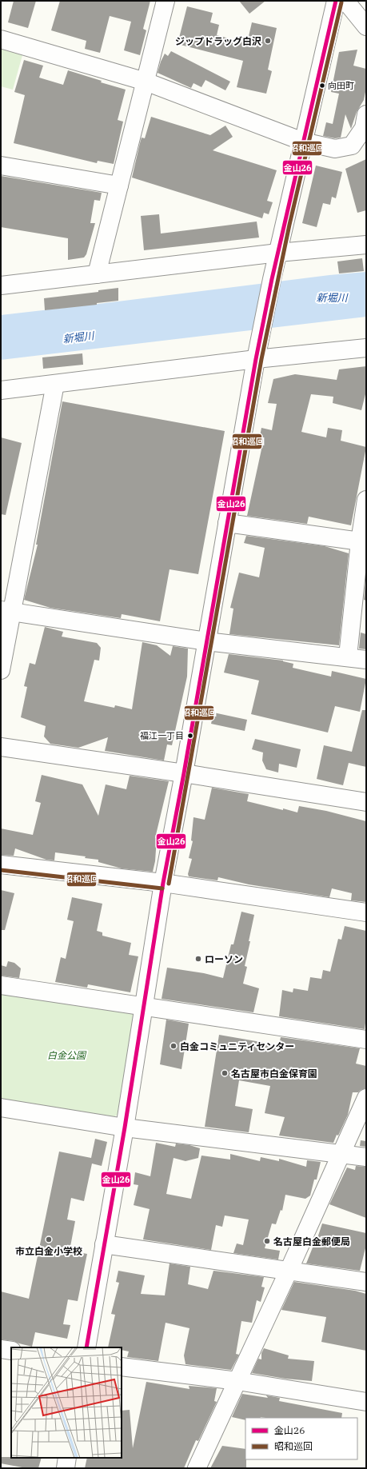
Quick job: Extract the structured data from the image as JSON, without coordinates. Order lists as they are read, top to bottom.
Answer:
{
  "water": ["新堀川"],
  "parks": ["白金公園"],
  "places": [
    "ジップドラッグ白沢",
    "向田町",
    "福江一丁目",
    "ローソン",
    "白金コミュニティセンター",
    "名古屋市白金保育園",
    "市立白金小学校",
    "名古屋白金郵便局"
  ],
  "lines": ["transit line 金山26", "transit line 昭和巡回"],
  "legend": ["金山26", "昭和巡回"]
}
